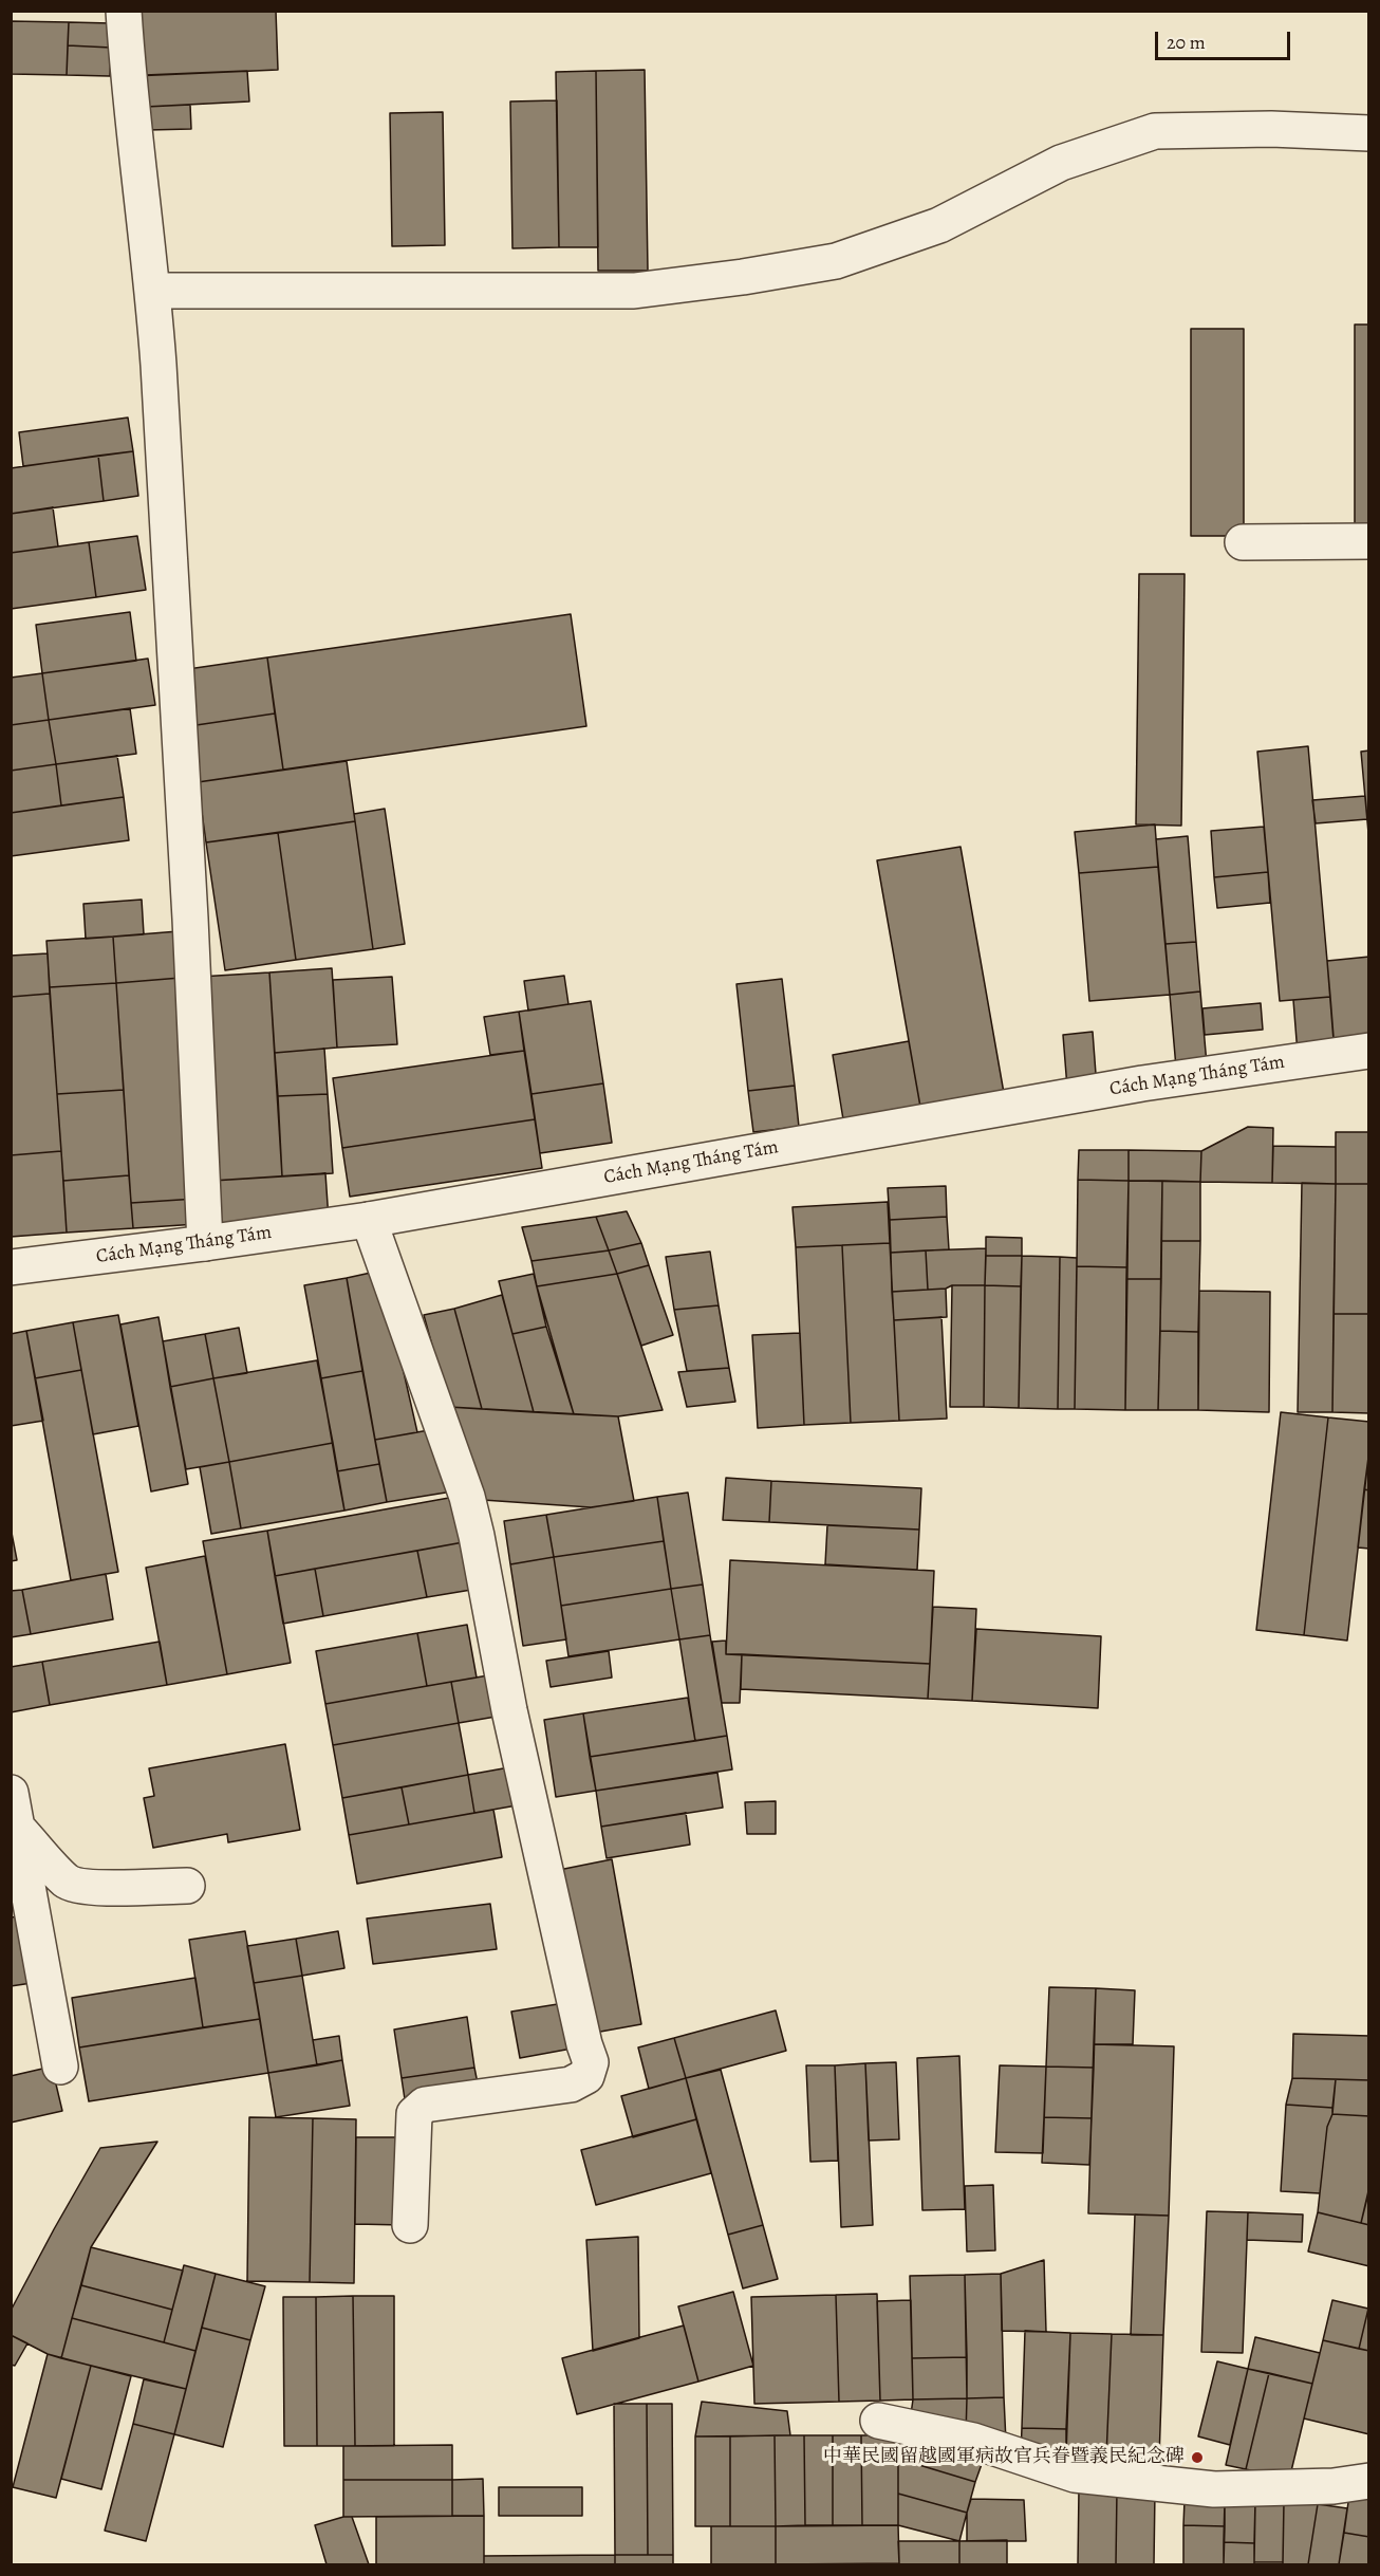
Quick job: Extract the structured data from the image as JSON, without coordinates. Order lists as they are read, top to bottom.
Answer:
{
  "streets": {
    "street": ["Cách Mạng Tháng Tám"]
  },
  "places": ["中華民國留越國軍病故官兵眷暨義民紀念碑"],
  "scale_bar": "20 m"
}
